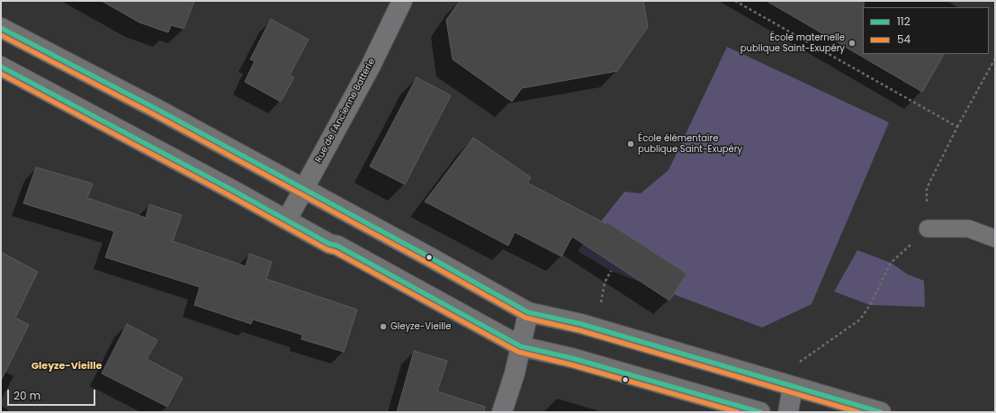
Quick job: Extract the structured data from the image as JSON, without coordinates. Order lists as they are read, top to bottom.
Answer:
{
  "streets": {
    "street": ["Rue de l'Ancienne Batterie"]
  },
  "districts": ["Gleyze-Vieille"],
  "places": ["École maternelle publique Saint-Exupéry", "École élémentaire publique Saint-Exupéry", "Gleyze-Vieille"],
  "lines": ["transit line 112", "transit line 54"],
  "legend": ["112", "54"],
  "scale_bar": "20 m"
}
